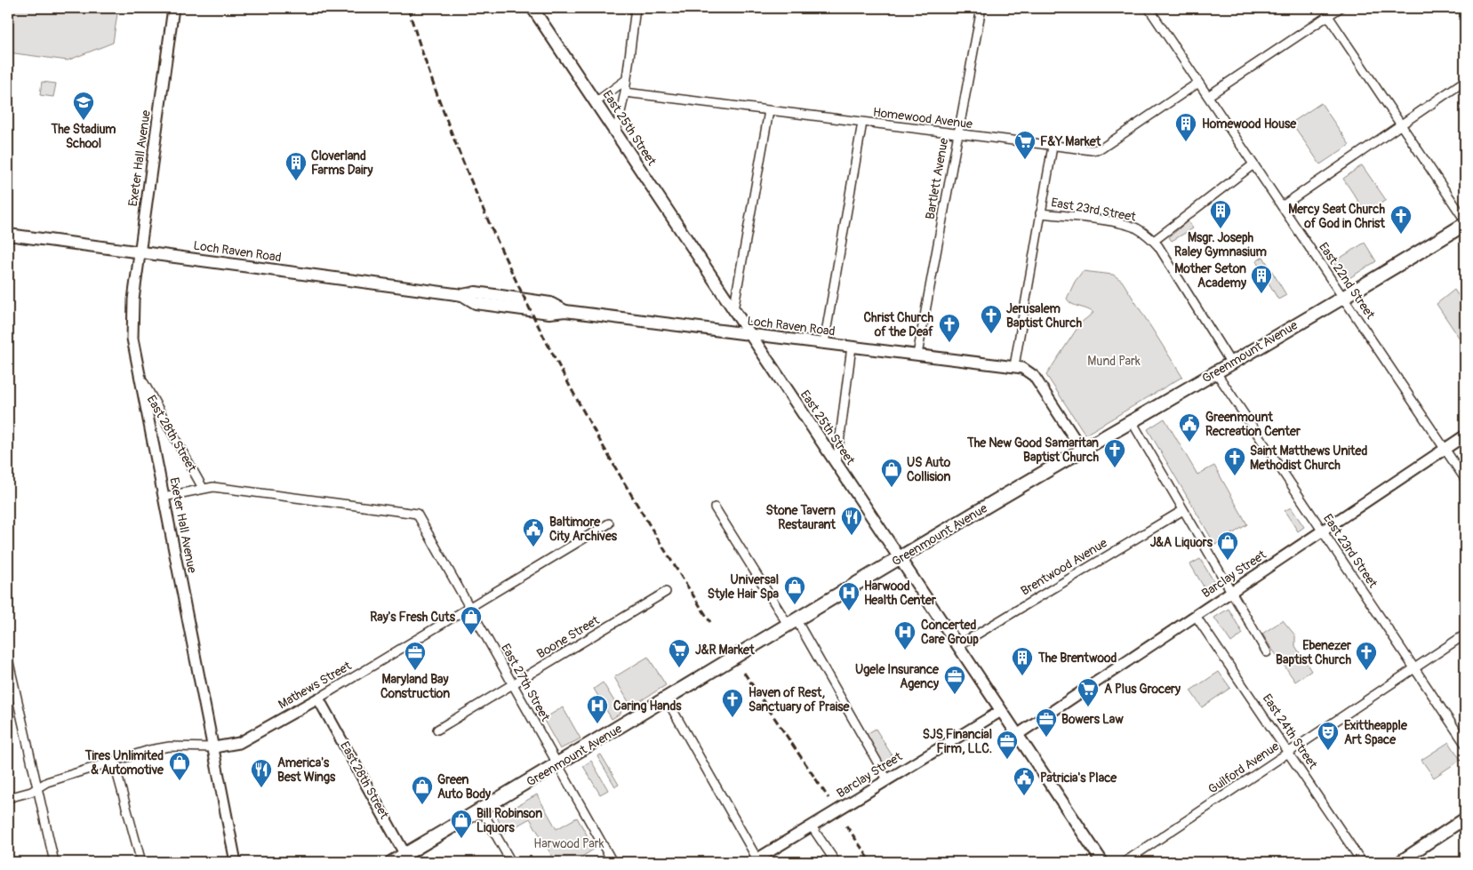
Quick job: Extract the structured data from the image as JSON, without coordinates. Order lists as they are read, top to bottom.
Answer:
{
  "streets": {
    "main road": ["East 25th Street", "Loch Raven Road", "Greenmount Avenue"],
    "street": [
      "Homewood Avenue",
      "Exeter Hall Avenue",
      "Bartlett Avenue",
      "East 23rd Street",
      "East 22nd Street",
      "East 28th Street",
      "Brentwood Avenue",
      "Barclay Street",
      "Boone Street",
      "East 27th Street",
      "Mathews Street",
      "East 24th Street",
      "Guilford Avenue"
    ]
  },
  "crossings": [
    ["Homewood Avenue", "Bartlett Avenue"],
    ["Homewood Avenue", "East 22nd Street"],
    ["East 25th Street", "Loch Raven Road"],
    ["East 25th Street", "Greenmount Avenue"],
    ["East 25th Street", "Brentwood Avenue"],
    ["East 25th Street", "Barclay Street"],
    ["Exeter Hall Avenue", "Loch Raven Road"],
    ["Exeter Hall Avenue", "East 28th Street"],
    ["Exeter Hall Avenue", "Mathews Street"],
    ["Bartlett Avenue", "Loch Raven Road"],
    ["East 23rd Street", "Greenmount Avenue"],
    ["East 23rd Street", "Barclay Street"],
    ["East 23rd Street", "Guilford Avenue"],
    ["East 22nd Street", "Greenmount Avenue"],
    ["East 22nd Street", "Barclay Street"],
    ["Greenmount Avenue", "East 28th Street"],
    ["Greenmount Avenue", "East 27th Street"],
    ["East 28th Street", "East 27th Street"],
    ["East 28th Street", "Mathews Street"],
    ["Barclay Street", "East 24th Street"],
    ["Boone Street", "East 27th Street"],
    ["East 27th Street", "Mathews Street"],
    ["East 24th Street", "Guilford Avenue"]
  ],
  "parks": ["Mund Park", "Harwood Park"],
  "places": {
    "school or university": ["The Stadium School"],
    "building": [
      "Homewood House",
      "Cloverland Farms Dairy",
      "Msgr. Joseph Raley Gymnasium",
      "Mother Seton Academy",
      "The Brentwood"
    ],
    "supermarket": ["F&Y Market", "J&R Market", "A Plus Grocery"],
    "church": [
      "Mercy Seat Church of God in Christ",
      "Jerusalem Baptist Church",
      "Christ Church of the Deaf",
      "The New Good Samaritan Baptist Church",
      "Saint Matthews United Methodist Church",
      "Ebenezer Baptist Church",
      "Haven of Rest, Sanctuary of Praise"
    ],
    "public building": ["Greenmount Recreation Center", "Baltimore City Archives", "Patricia's Place"],
    "shop": [
      "US Auto Collision",
      "J&A Liquors",
      "Universal Style Hair Spa",
      "Ray's Fresh Cuts",
      "Tires Unlimited & Automotive",
      "Green Auto Body",
      "Bill Robinson Liquors"
    ],
    "restaurant": ["Stone Tavern Restaurant", "America's Best Wings"],
    "hospital": ["Harwood Health Center", "Concerted Care Group", "Caring Hands"],
    "office": [
      "Maryland Bay Construction",
      "Ugele Insurance Agency",
      "Bowers Law",
      "SJS Financial Firm, LLC."
    ],
    "theatre": ["Exittheapple Art Space"]
  }
}
